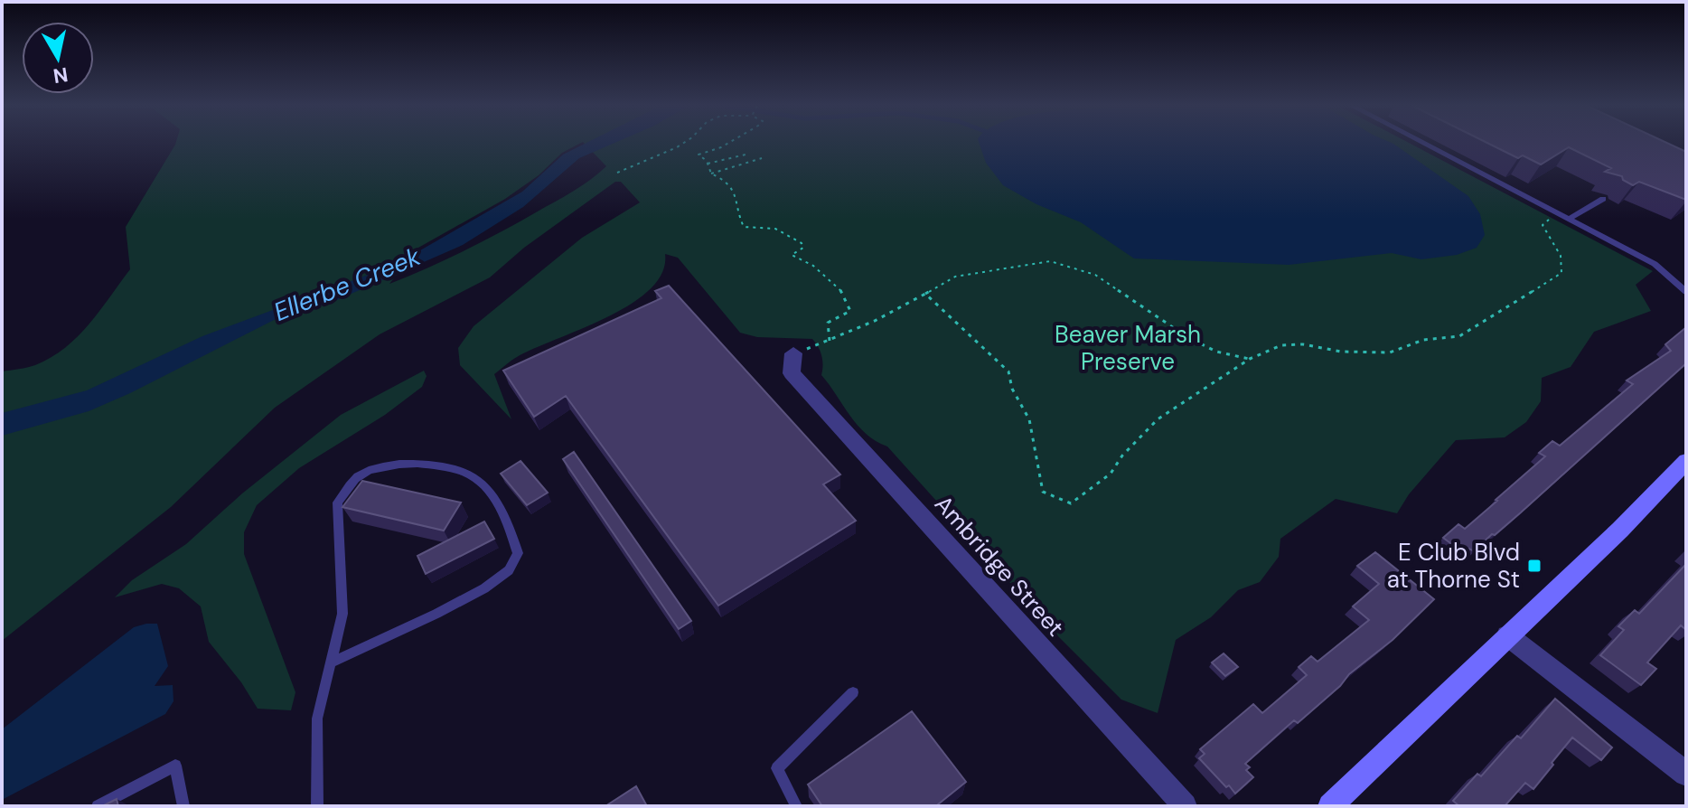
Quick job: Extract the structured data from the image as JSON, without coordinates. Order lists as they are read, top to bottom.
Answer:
{
  "streets": {
    "street": ["Ambridge Street"]
  },
  "water": ["Ellerbe Creek"],
  "parks": ["Beaver Marsh Preserve"],
  "places": {
    "transit": ["E Club Blvd at Thorne St"]
  },
  "north": "bottom"
}
